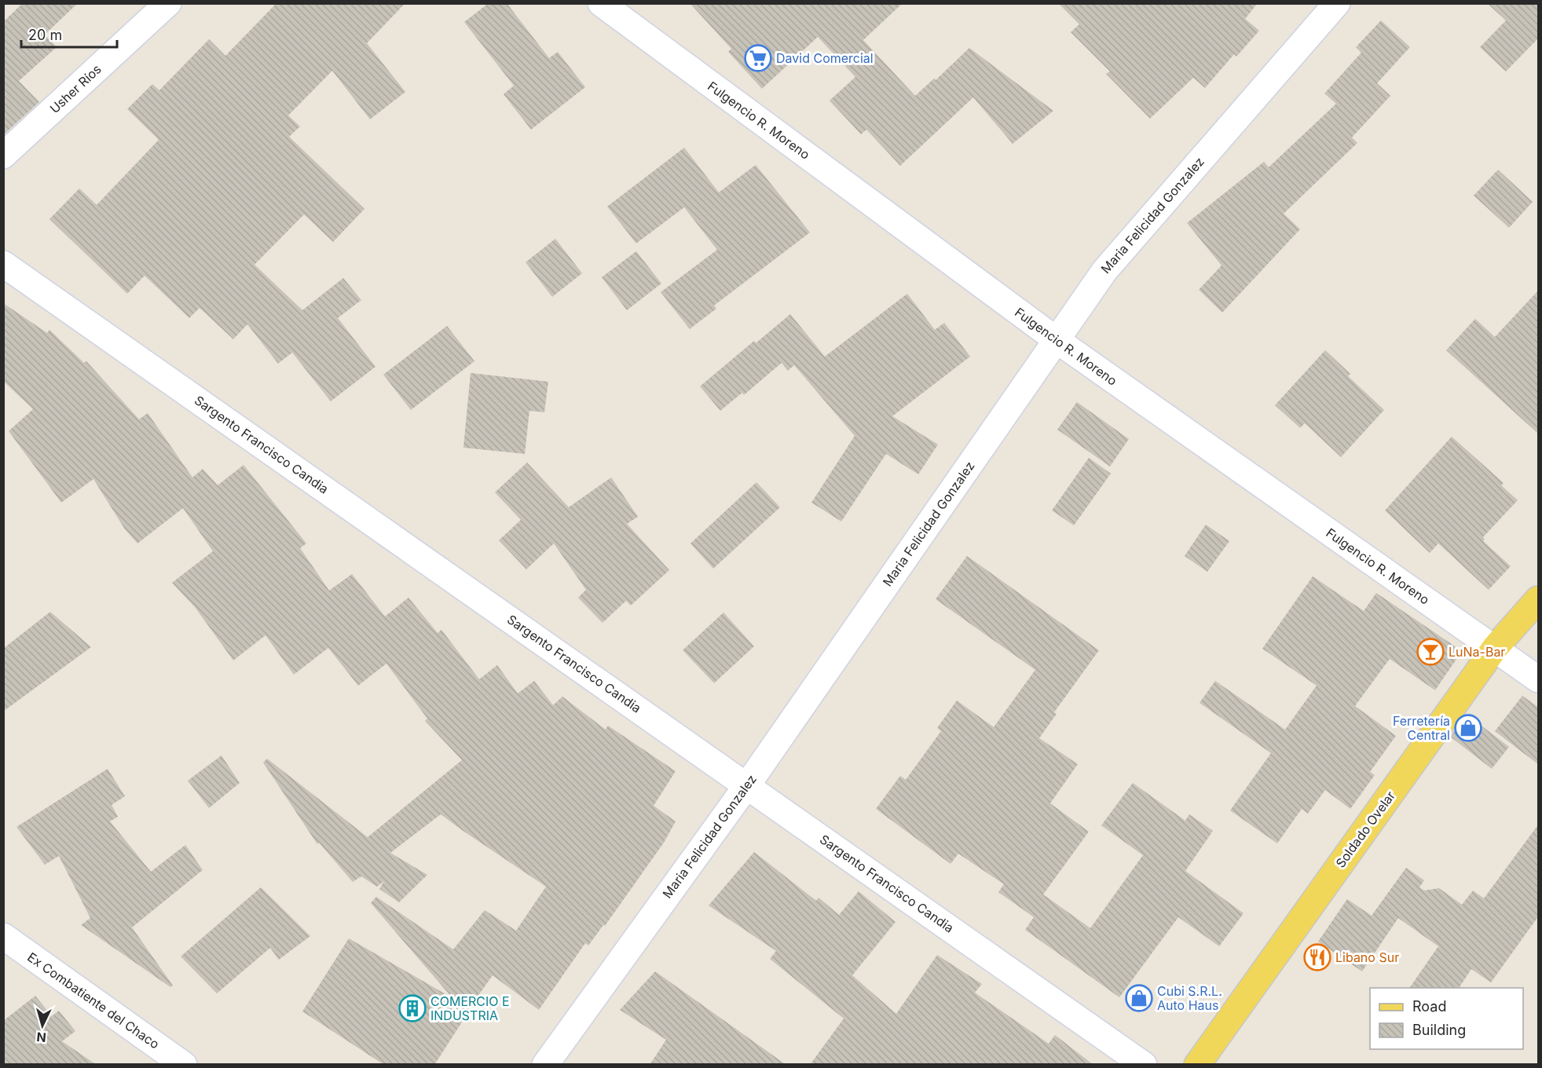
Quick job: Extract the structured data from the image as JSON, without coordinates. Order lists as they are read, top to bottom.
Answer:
{
  "streets": {
    "main road": ["Soldado Ovelar"],
    "street": [
      "Usher Ríos",
      "Fulgencio R. Moreno",
      "Maria Felicidad Gonzalez",
      "Sargento Francisco Candia",
      "Ex Combatiente del Chaco"
    ]
  },
  "crossings": [
    ["Fulgencio R. Moreno", "Maria Felicidad Gonzalez"],
    ["Fulgencio R. Moreno", "Soldado Ovelar"],
    ["Maria Felicidad Gonzalez", "Sargento Francisco Candia"]
  ],
  "places": {
    "supermarket": ["David Comercial"],
    "bar": ["LuNa-Bar"],
    "shop": ["Ferretería Central", "Cubi S.R.L. Auto Haus"],
    "restaurant": ["Libano Sur"],
    "building": ["COMERCIO E INDUSTRIA"]
  },
  "legend": ["Road", "Building"],
  "scale_bar": "20 m",
  "north": "bottom"
}
